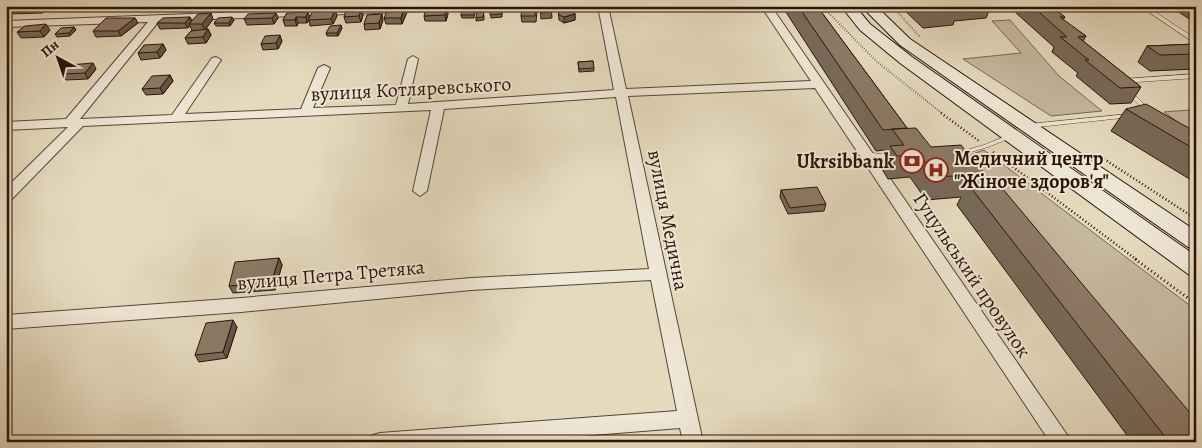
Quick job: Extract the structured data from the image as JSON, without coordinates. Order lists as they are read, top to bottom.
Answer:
{
  "streets": {
    "street": [
      "вулиця Котляревського",
      "вулиця Медична",
      "вулиця Петра Третяка",
      "Гуцульський провулок"
    ]
  },
  "crossings": [
    ["вулиця Котляревського", "вулиця Медична"],
    ["вулиця Котляревського", "Гуцульський провулок"],
    ["вулиця Медична", "вулиця Петра Третяка"]
  ],
  "places": {
    "bank": ["Ukrsibbank"],
    "hospital": ["Медичний центр \"Жіноче здоров'я\""]
  },
  "north": "top left"
}
